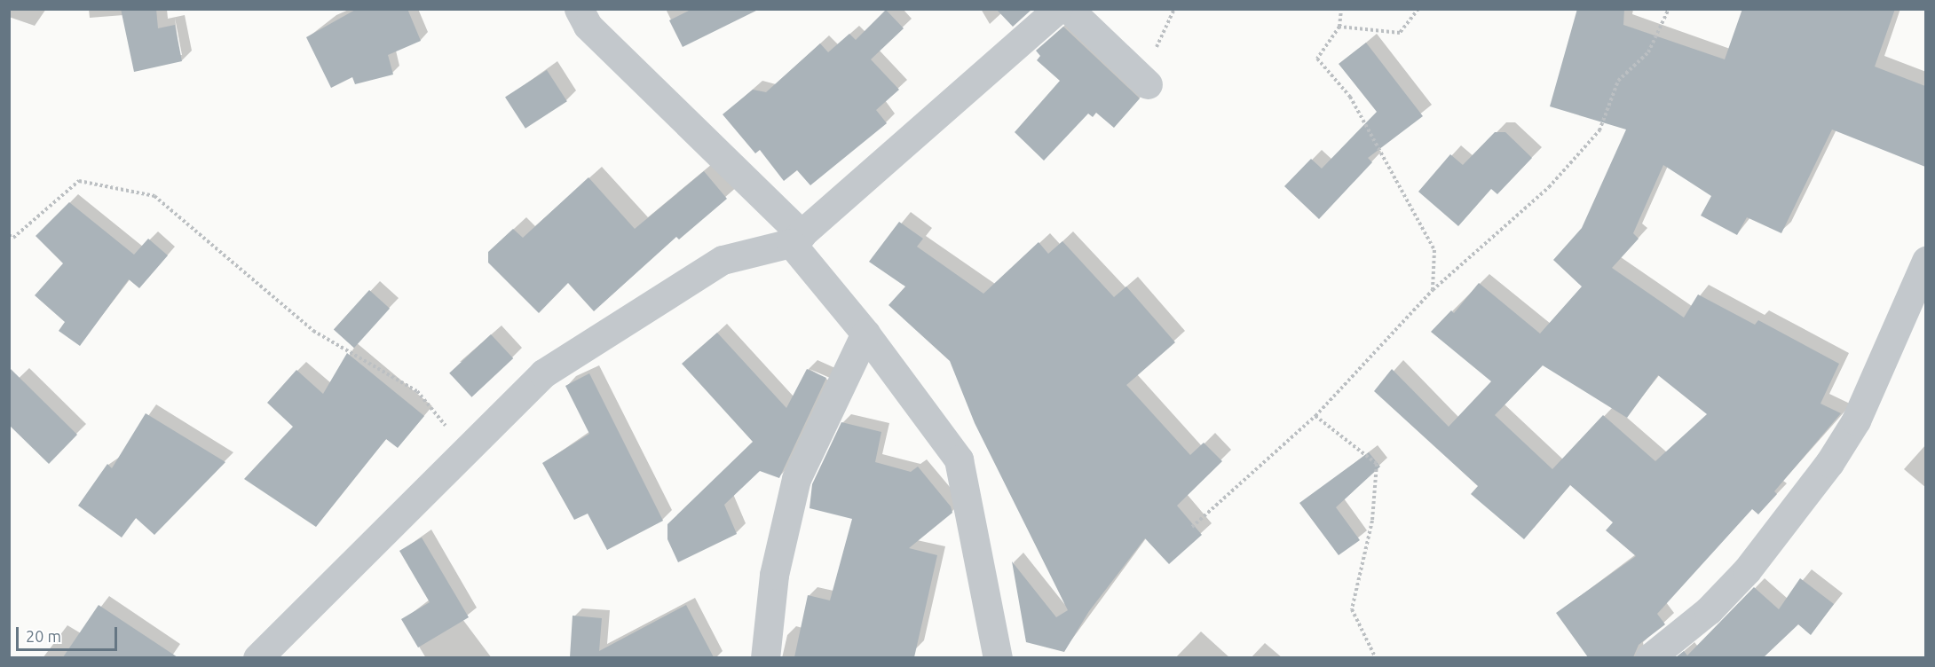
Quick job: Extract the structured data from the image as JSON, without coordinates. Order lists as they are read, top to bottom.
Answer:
{
  "scale_bar": "20 m"
}
